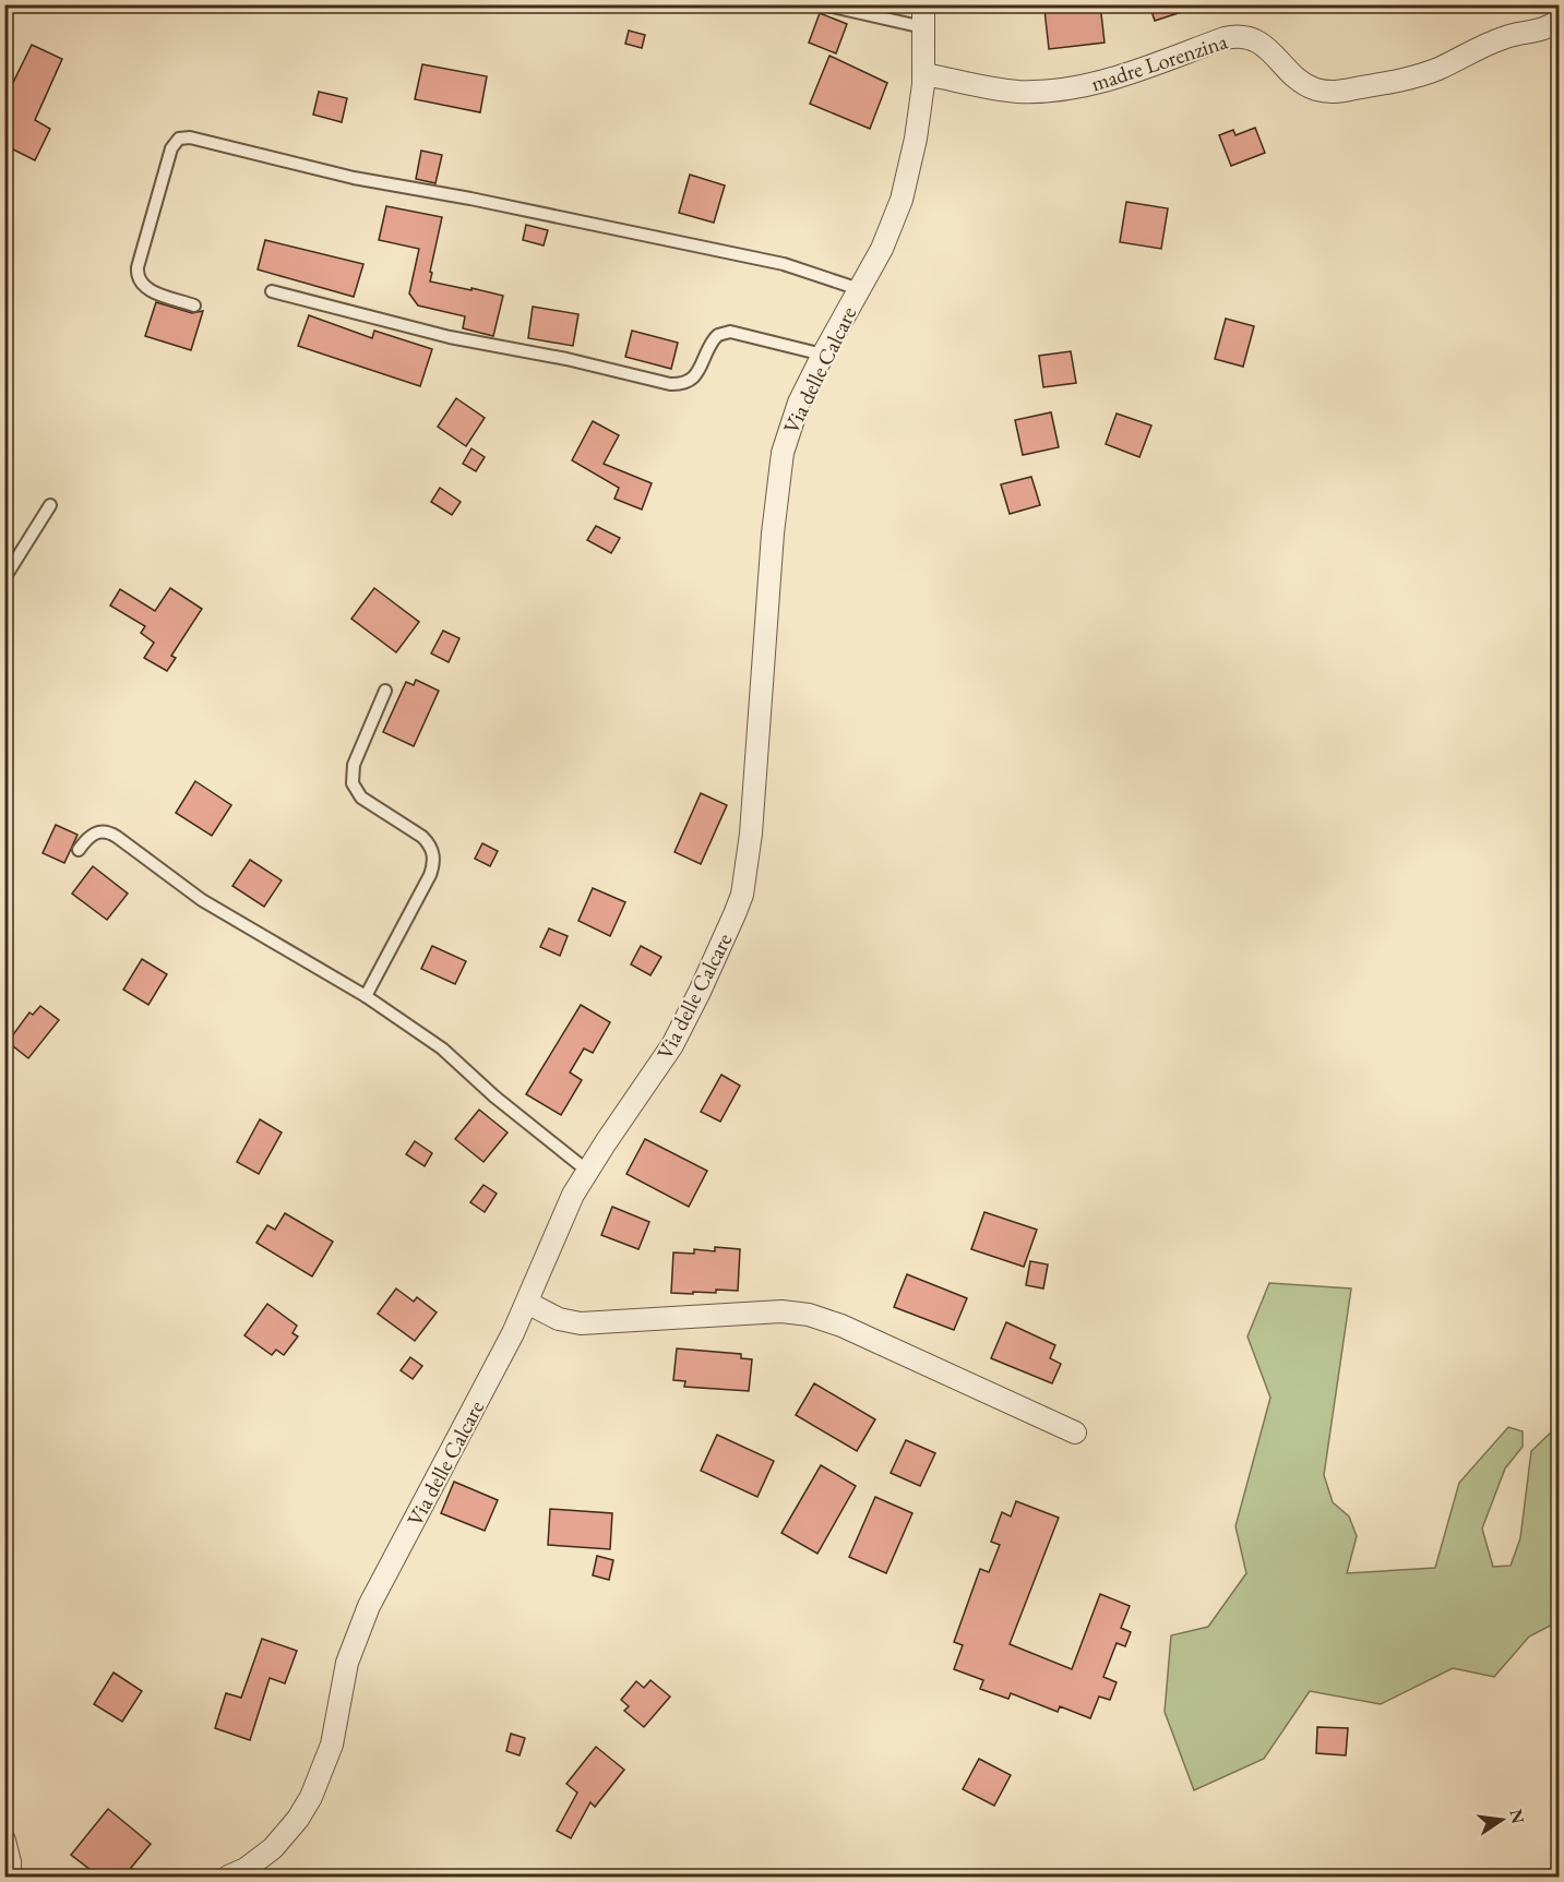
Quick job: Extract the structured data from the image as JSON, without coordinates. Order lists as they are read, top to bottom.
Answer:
{
  "streets": {
    "street": ["madre Lorenzina", "Via delle Calcare"]
  },
  "crossings": [
    ["madre Lorenzina", "Via delle Calcare"]
  ],
  "north": "right"
}
